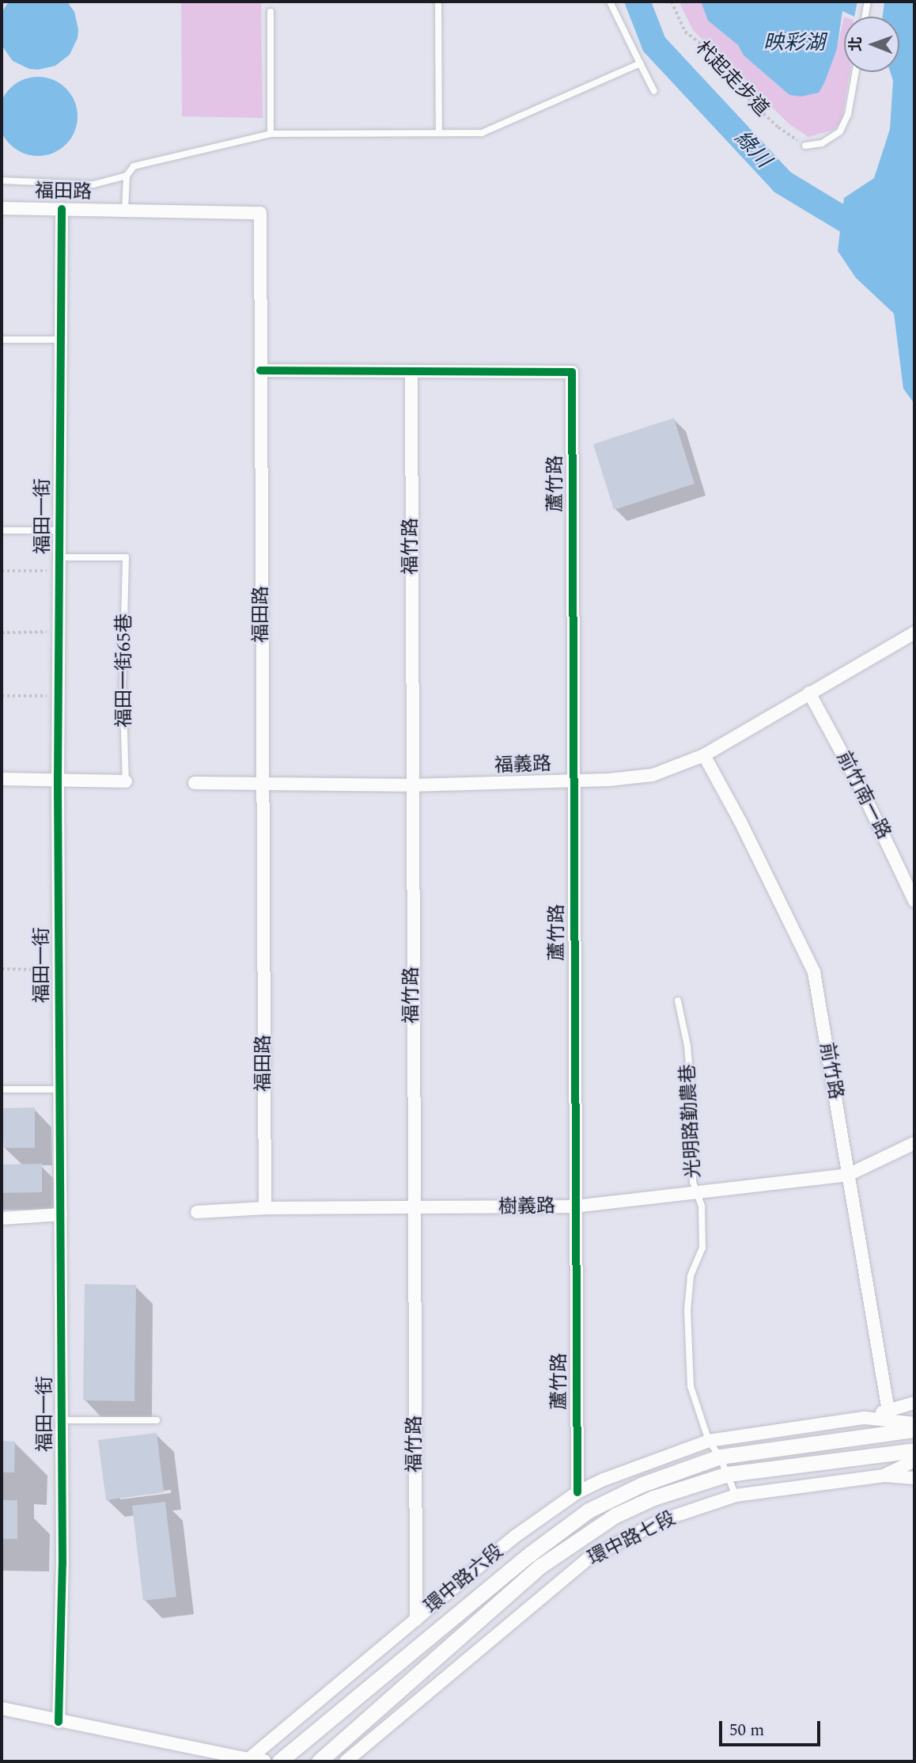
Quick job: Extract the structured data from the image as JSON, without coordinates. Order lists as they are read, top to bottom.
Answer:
{
  "streets": {
    "street": [
      "福田路",
      "蘆竹路",
      "福田一街",
      "福竹路",
      "福田一街65巷",
      "福義路",
      "前竹南一路",
      "前竹路",
      "樹義路",
      "環中路七段",
      "環中路六段"
    ],
    "lane": ["光明路勤農巷"],
    "path": ["杙起走步道"]
  },
  "crossings": [
    ["福田路", "福田一街"],
    ["福田路", "福義路"],
    ["福田路", "樹義路"],
    ["蘆竹路", "福竹路"],
    ["蘆竹路", "福義路"],
    ["蘆竹路", "樹義路"],
    ["蘆竹路", "環中路六段"],
    ["福田一街", "福田一街65巷"],
    ["福竹路", "福義路"],
    ["福竹路", "樹義路"],
    ["福竹路", "環中路六段"],
    ["福義路", "前竹南一路"],
    ["福義路", "前竹路"],
    ["前竹路", "樹義路"],
    ["光明路勤農巷", "樹義路"],
    ["光明路勤農巷", "環中路七段"],
    ["光明路勤農巷", "環中路六段"]
  ],
  "water": ["映彩湖", "綠川"],
  "scale_bar": "50 m",
  "north": "left"
}
